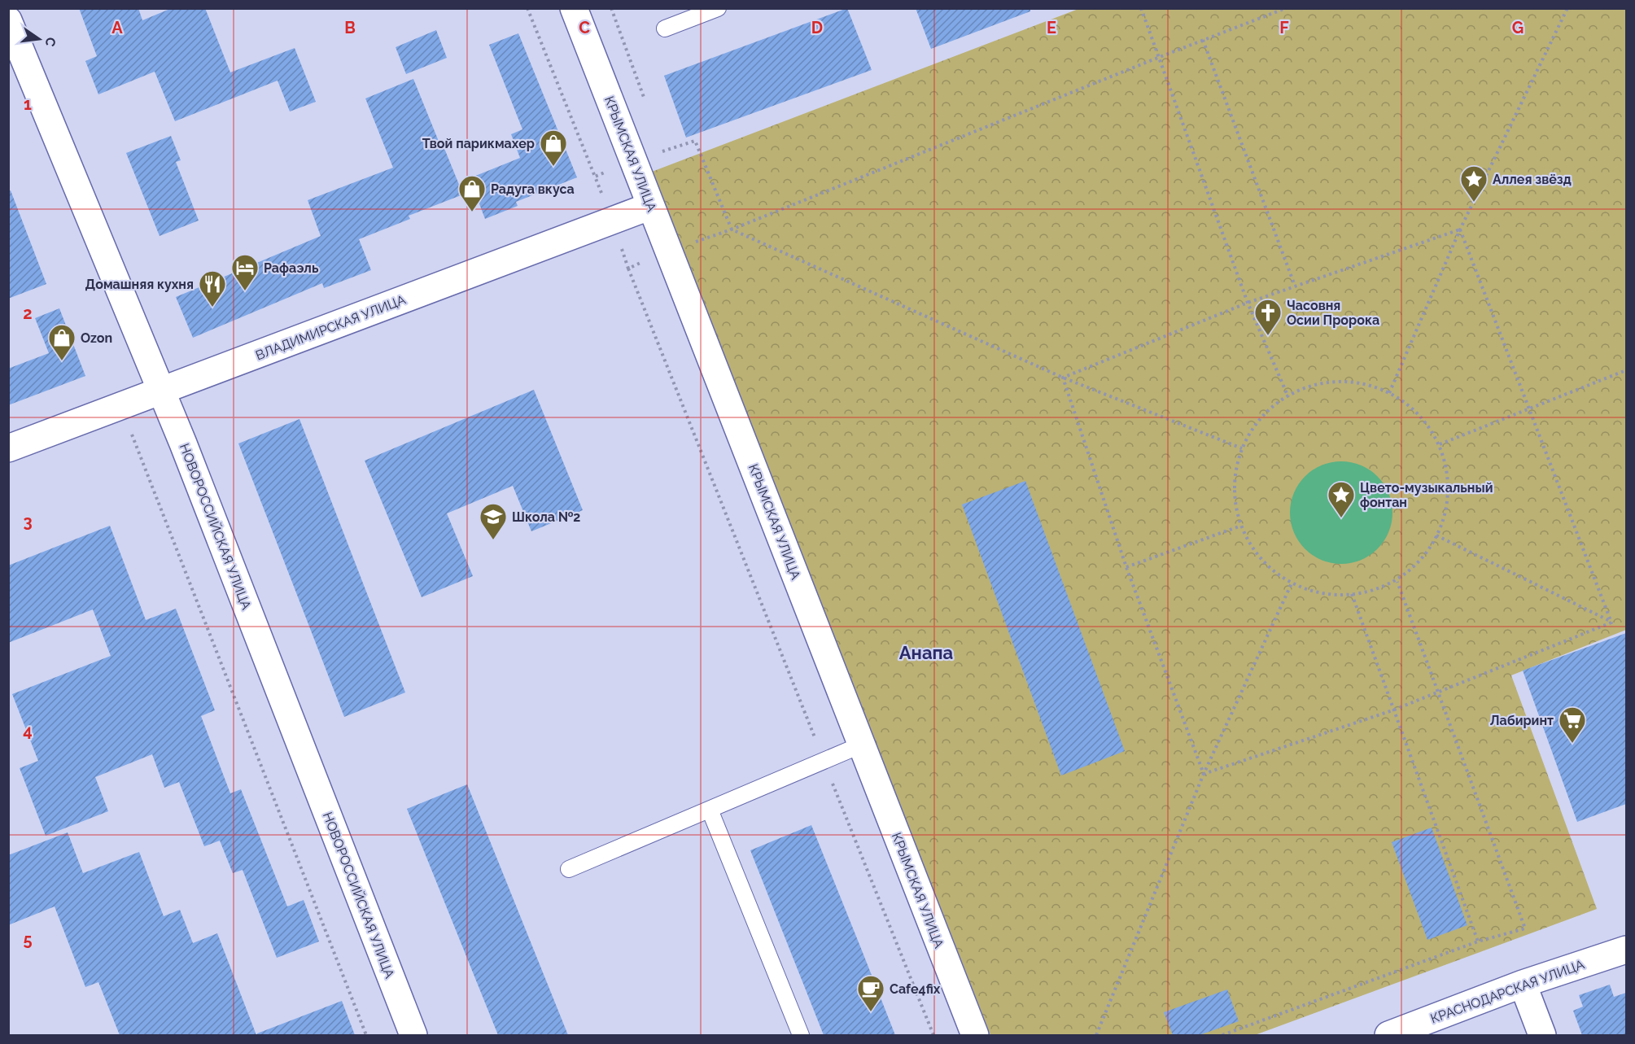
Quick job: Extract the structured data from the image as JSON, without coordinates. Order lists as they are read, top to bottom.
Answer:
{
  "streets": {
    "street": [
      "КРЫМСКАЯ УЛИЦА",
      "ВЛАДИМИРСКАЯ УЛИЦА",
      "НОВОРОССИЙСКАЯ УЛИЦА",
      "КРАСНОДАРСКАЯ УЛИЦА"
    ]
  },
  "crossings": [
    ["КРЫМСКАЯ УЛИЦА", "ВЛАДИМИРСКАЯ УЛИЦА"],
    ["ВЛАДИМИРСКАЯ УЛИЦА", "НОВОРОССИЙСКАЯ УЛИЦА"]
  ],
  "districts": ["Анапа"],
  "places": {
    "shop": ["Твой парикмахер", "Радуга вкуса", "Ozon"],
    "place": ["Аллея звёзд", "Цвето-музыкальный фонтан"],
    "hotel": ["Рафаэль"],
    "restaurant": ["Домашняя кухня"],
    "church": ["Часовня Осии Пророка"],
    "school or university": ["Школа №2"],
    "supermarket": ["Лабиринт"],
    "cafe": ["Cafe4fix"]
  },
  "north": "right",
  "grid": {
    "columns": [
      "A",
      "B",
      "C",
      "D",
      "E",
      "F",
      "G"
    ],
    "rows": [
      "1",
      "2",
      "3",
      "4",
      "5"
    ]
  }
}
